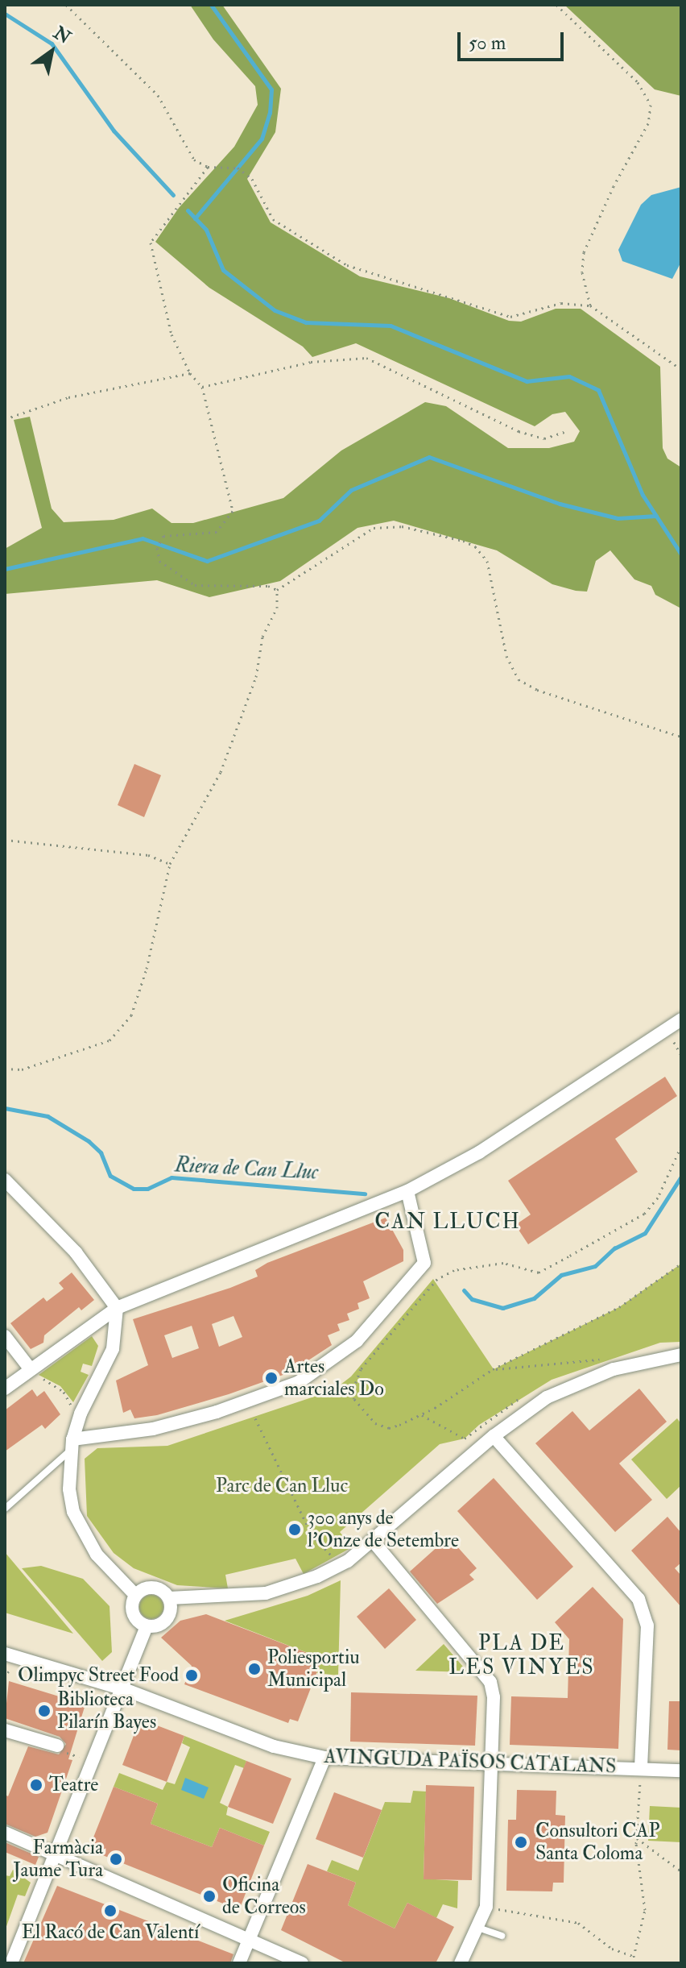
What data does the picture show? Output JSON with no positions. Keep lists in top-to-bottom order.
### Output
{
  "streets": {
    "street": ["AVINGUDA PAÏSOS CATALANS"]
  },
  "districts": ["CAN LLUCH", "PLA DE LES VINYES"],
  "water": ["Riera de Can Lluc"],
  "parks": ["Parc de Can Lluc"],
  "places": [
    "Artes marciales Do",
    "300 anys de l'Onze de Setembre",
    "Poliesportiu Municipal",
    "Olimpyc Street Food",
    "Biblioteca Pilarín Bayes",
    "Teatre",
    "Consultori CAP Santa Coloma",
    "Farmàcia Jaume Tura",
    "Oficina de Correos",
    "El Racó de Can Valentí"
  ],
  "scale_bar": "50 m",
  "north": "top right"
}
